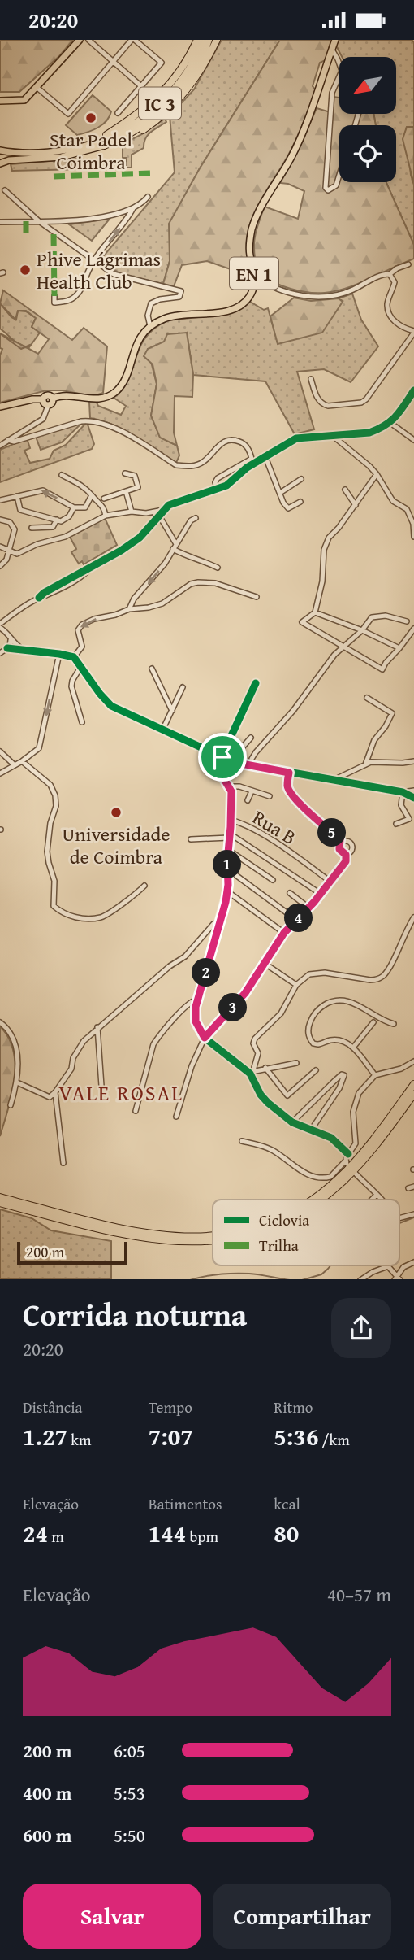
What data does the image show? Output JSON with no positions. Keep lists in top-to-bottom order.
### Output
{
  "streets": {
    "highway": ["IC 3"],
    "main road": ["EN 1"],
    "street": ["Rua B"]
  },
  "districts": ["VALE ROSAL"],
  "places": ["Star Padel Coimbra", "Phive Lágrimas Health Club", "Universidade de Coimbra"],
  "legend": ["Ciclovia", "Trilha"],
  "scale_bar": "200 m",
  "north": "bottom left",
  "page": {
    "status": "20:20",
    "pins": [
      "5",
      "1",
      "4",
      "2",
      "3"
    ],
    "scale": "200 m",
    "heading": ["Corrida noturna", "20:20"],
    "stats": [
      ["Distância", "1.27 km"],
      ["Tempo", "7:07"],
      ["Ritmo", "5:36 /km"],
      ["Elevação", "24 m"],
      ["Batimentos", "144 bpm"],
      ["kcal", "80"]
    ],
    "chart": ["Elevação", "40–57 m"],
    "list": [
      {
        "name": "200 m",
        "note": "6:05"
      },
      {
        "name": "400 m",
        "note": "5:53"
      },
      {
        "name": "600 m",
        "note": "5:50"
      }
    ],
    "buttons": ["Salvar", "Compartilhar"]
  }
}
